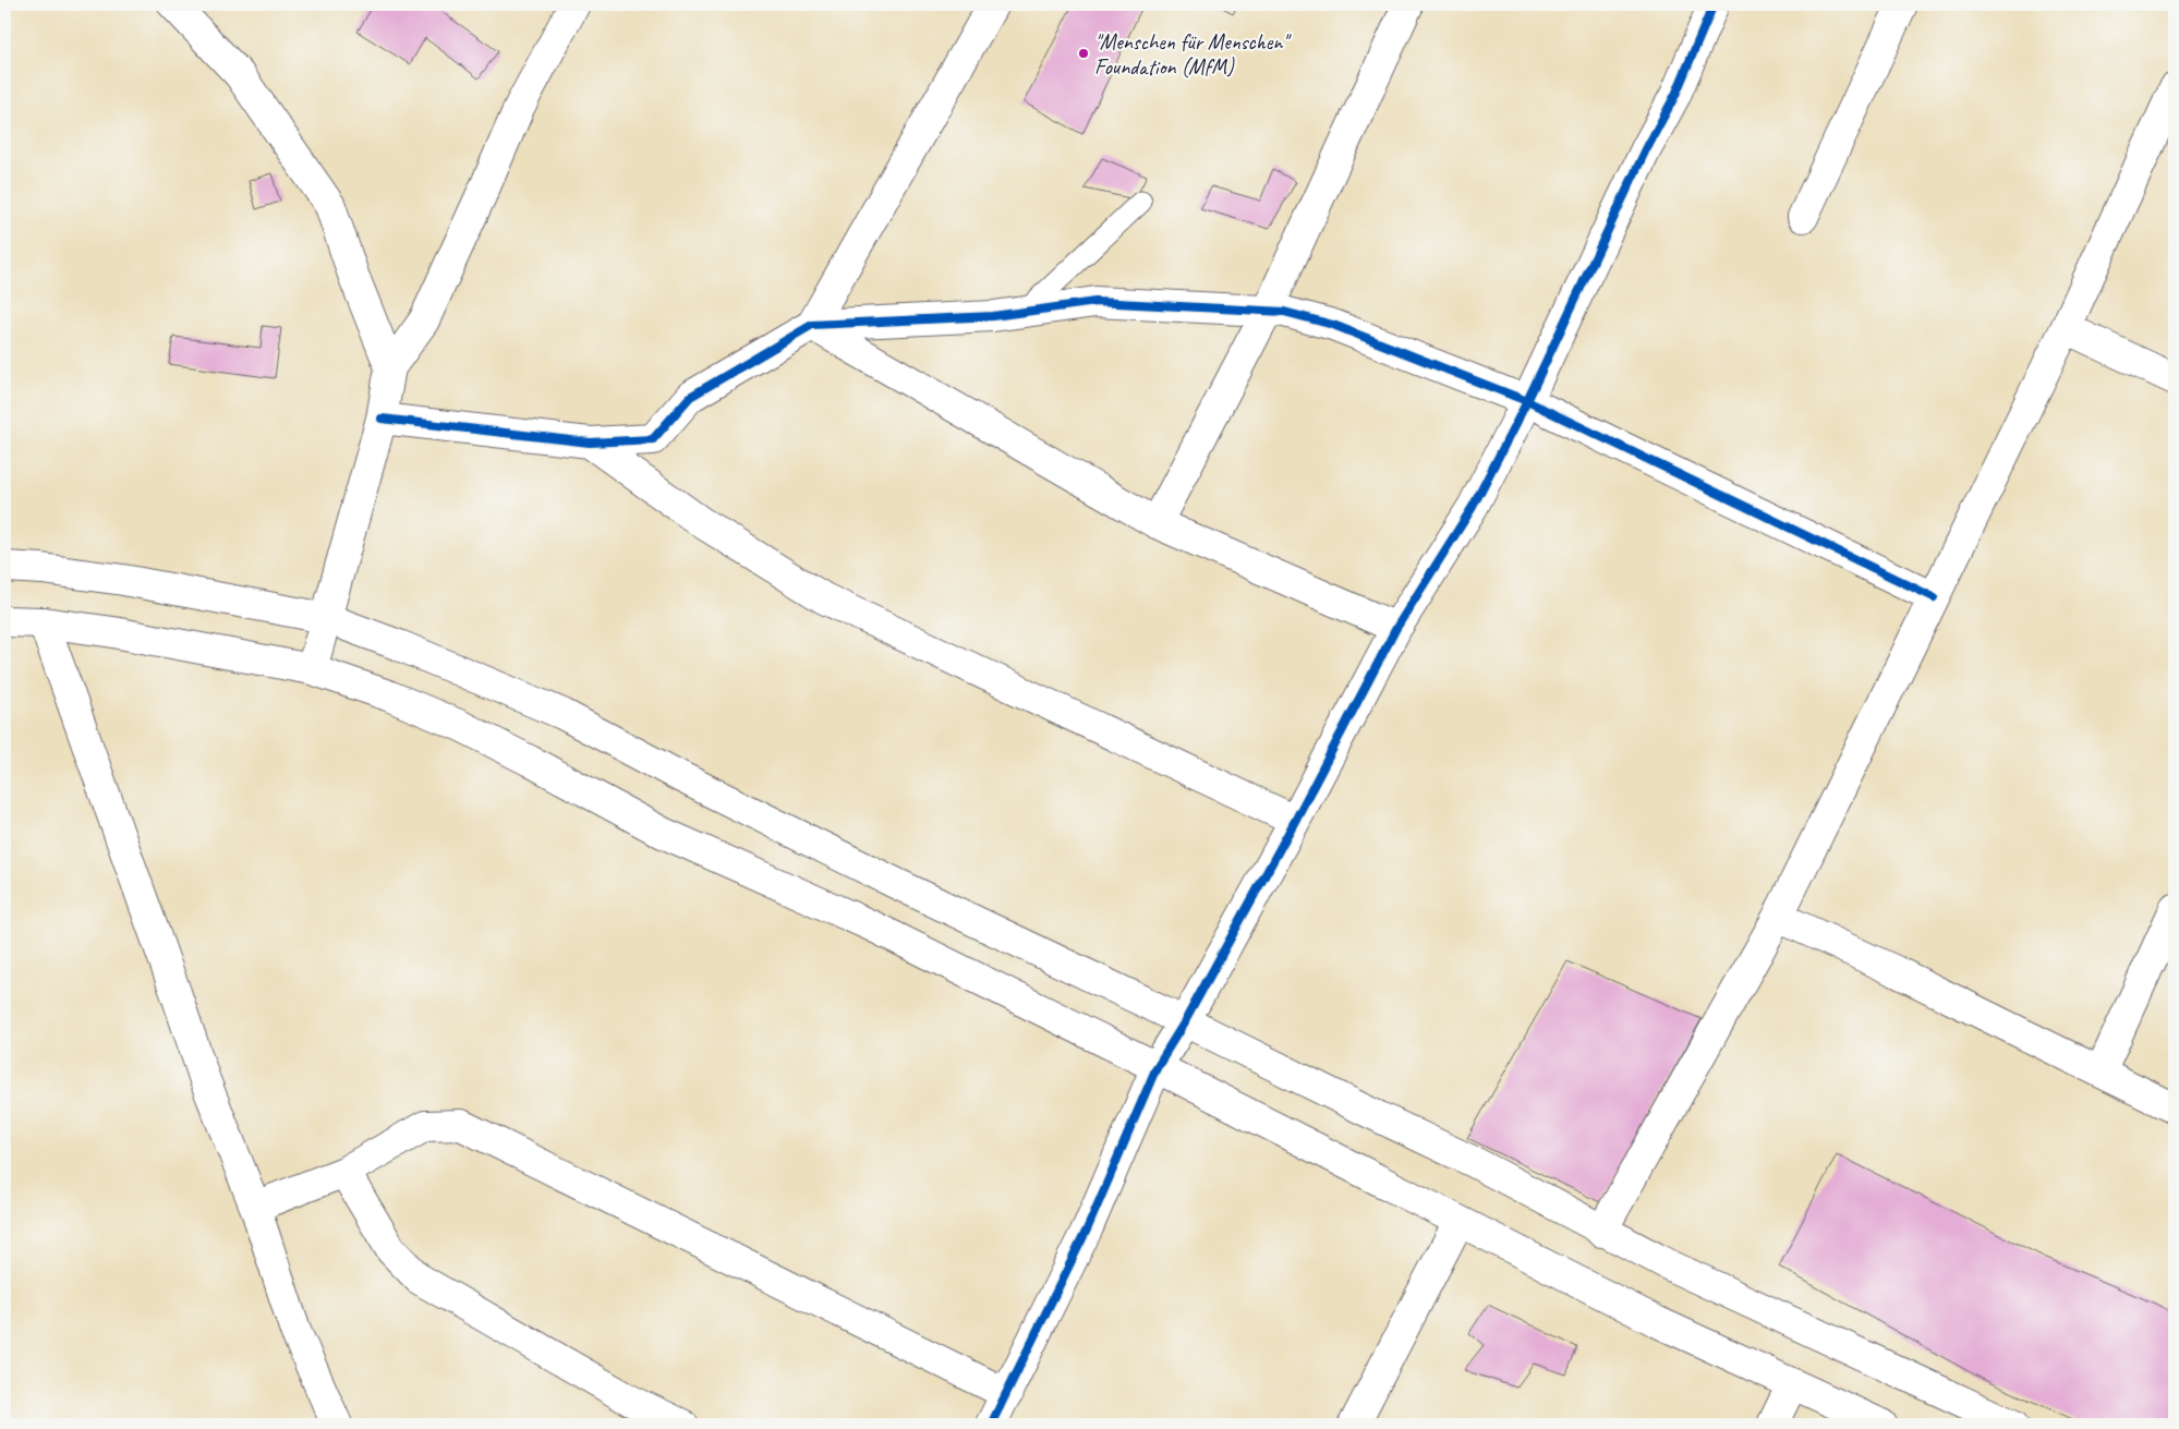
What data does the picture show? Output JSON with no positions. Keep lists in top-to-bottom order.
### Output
{
  "places": ["\"Menschen für Menschen\" Foundation (MfM)"]
}
